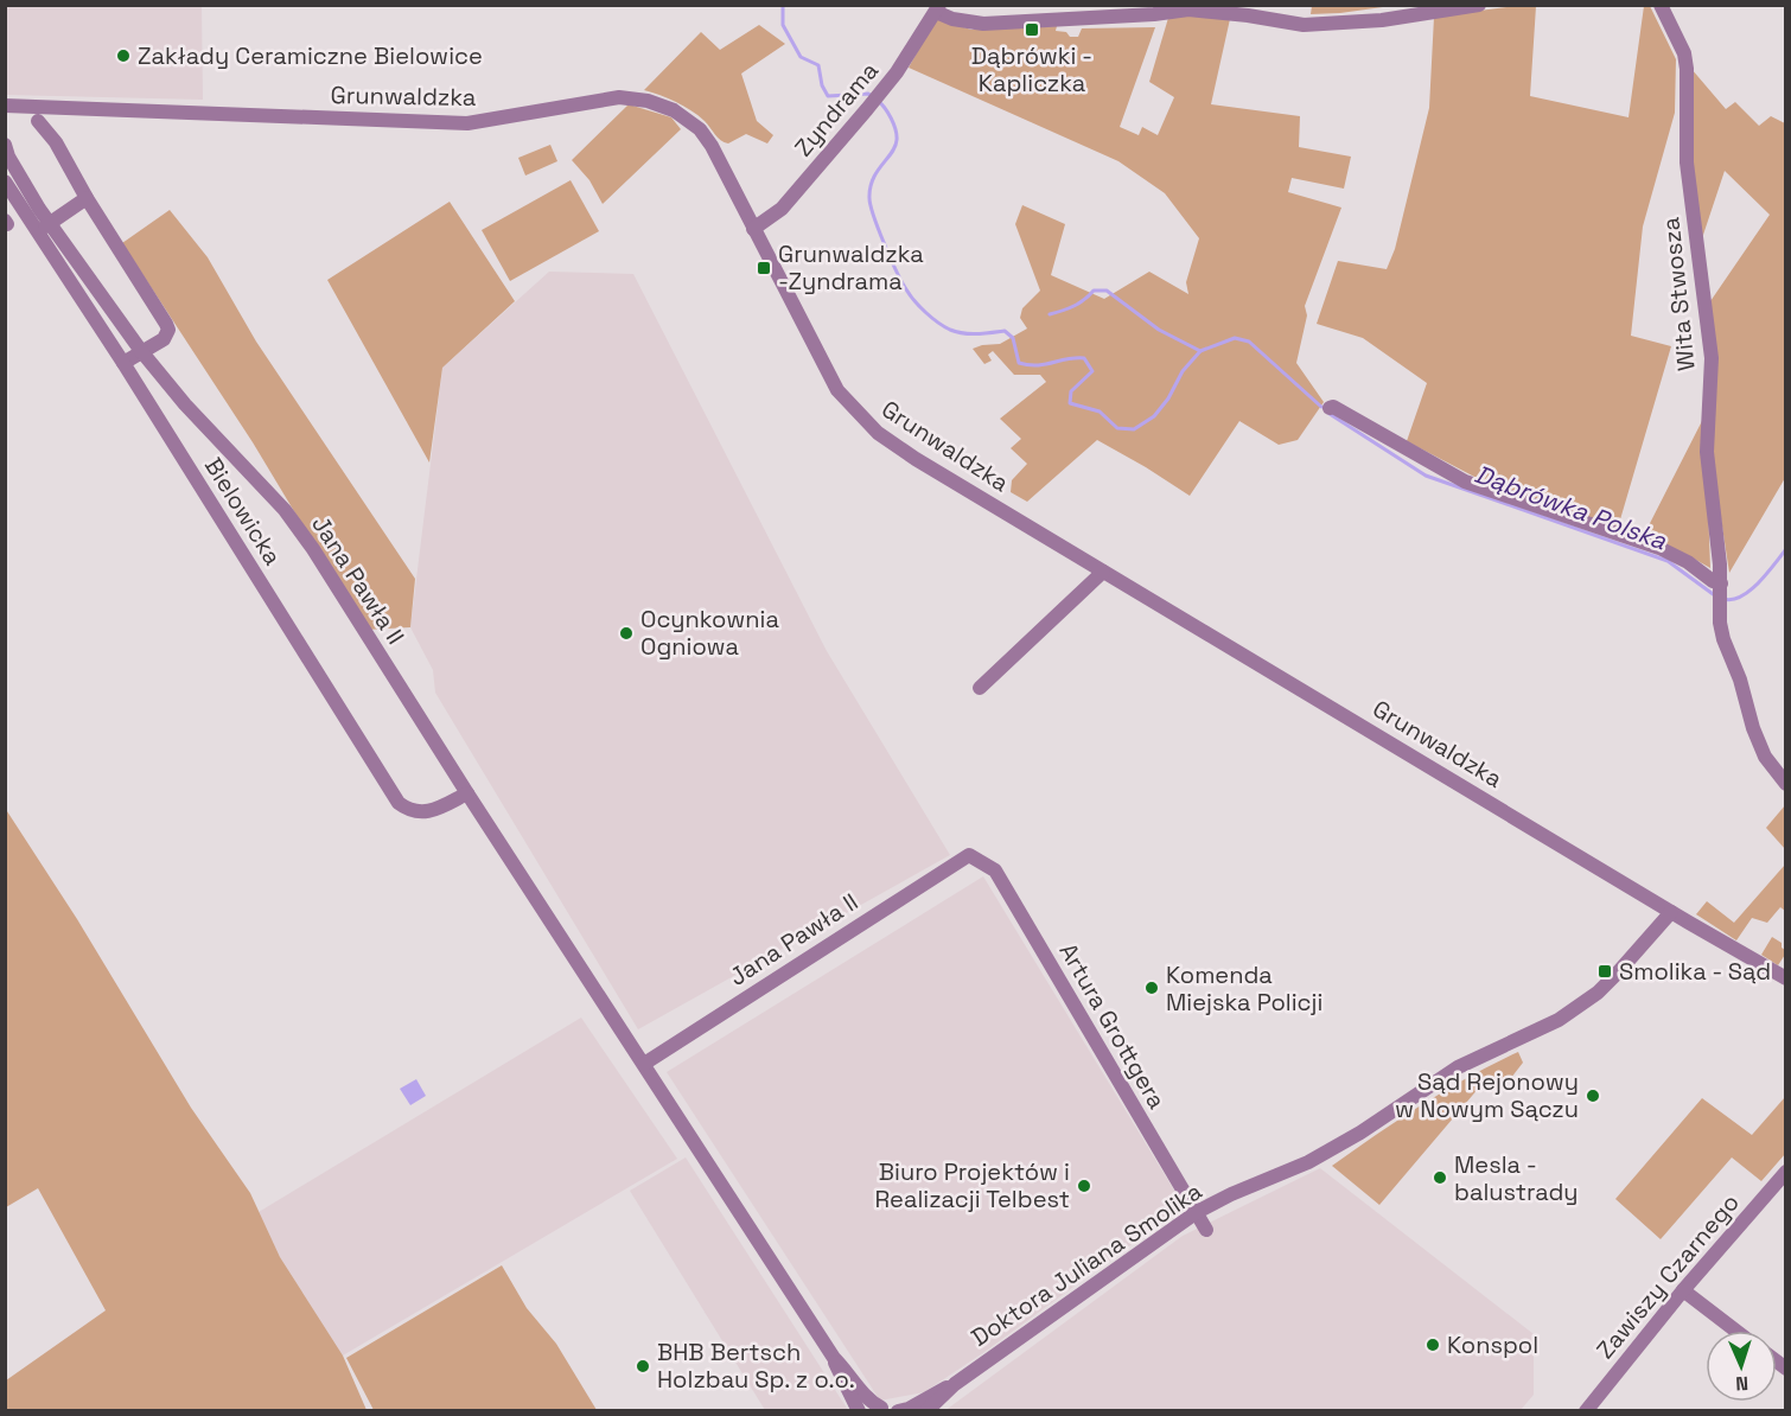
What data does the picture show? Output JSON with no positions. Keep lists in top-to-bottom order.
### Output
{
  "streets": {
    "street": [
      "Grunwaldzka",
      "Zyndrama",
      "Wita Stwosza",
      "Bielowicka",
      "Jana Pawła II",
      "Artura Grottgera",
      "Doktora Juliana Smolika",
      "Zawiszy Czarnego"
    ]
  },
  "crossings": [
    ["Grunwaldzka", "Zyndrama"],
    ["Grunwaldzka", "Doktora Juliana Smolika"],
    ["Bielowicka", "Jana Pawła II"],
    ["Jana Pawła II", "Artura Grottgera"],
    ["Jana Pawła II", "Doktora Juliana Smolika"],
    ["Artura Grottgera", "Doktora Juliana Smolika"]
  ],
  "water": ["Dąbrówka Polska"],
  "places": {
    "transit": ["Dąbrówki - Kapliczka", "Grunwaldzka -Zyndrama", "Smolika - Sąd"],
    "other": [
      "Zakłady Ceramiczne Bielowice",
      "Ocynkownia Ogniowa",
      "Komenda Miejska Policji",
      "Sąd Rejonowy w Nowym Sączu",
      "Mesla - balustrady",
      "Biuro Projektów i Realizacji Telbest",
      "Konspol",
      "BHB Bertsch Holzbau Sp. z o.o."
    ]
  },
  "north": "bottom"
}
